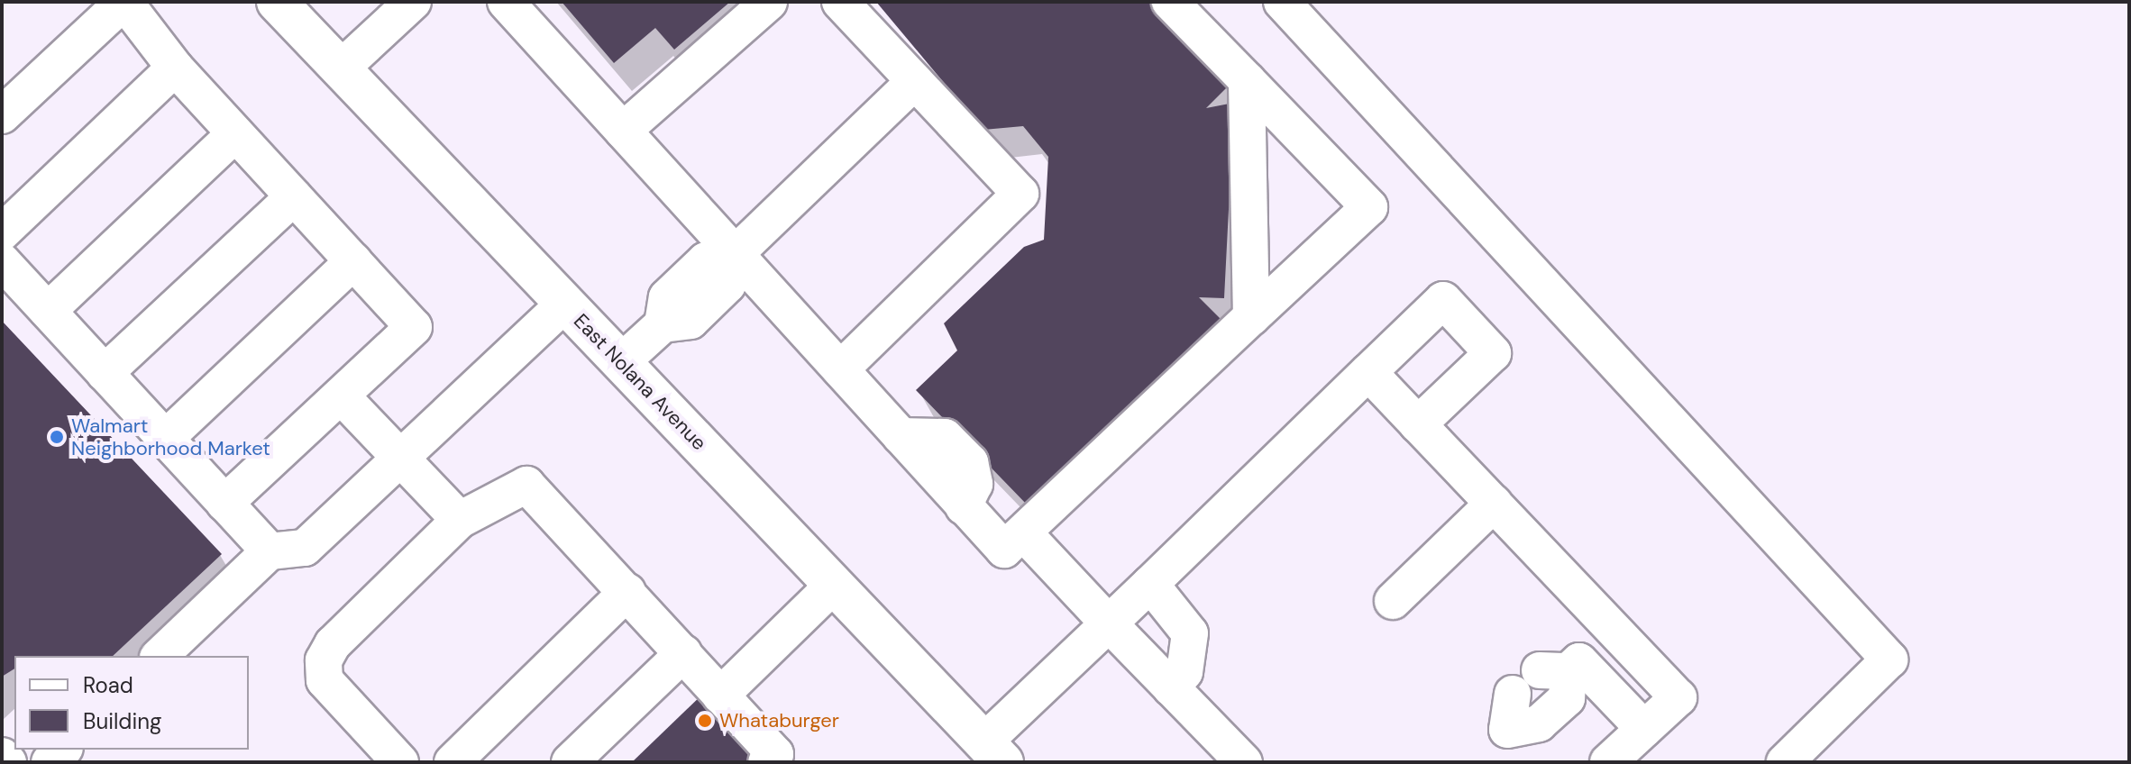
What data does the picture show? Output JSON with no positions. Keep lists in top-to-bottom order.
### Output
{
  "streets": {
    "main road": ["East Nolana Avenue"]
  },
  "places": ["Walmart Neighborhood Market", "Whataburger"],
  "legend": ["Road", "Building"]
}
